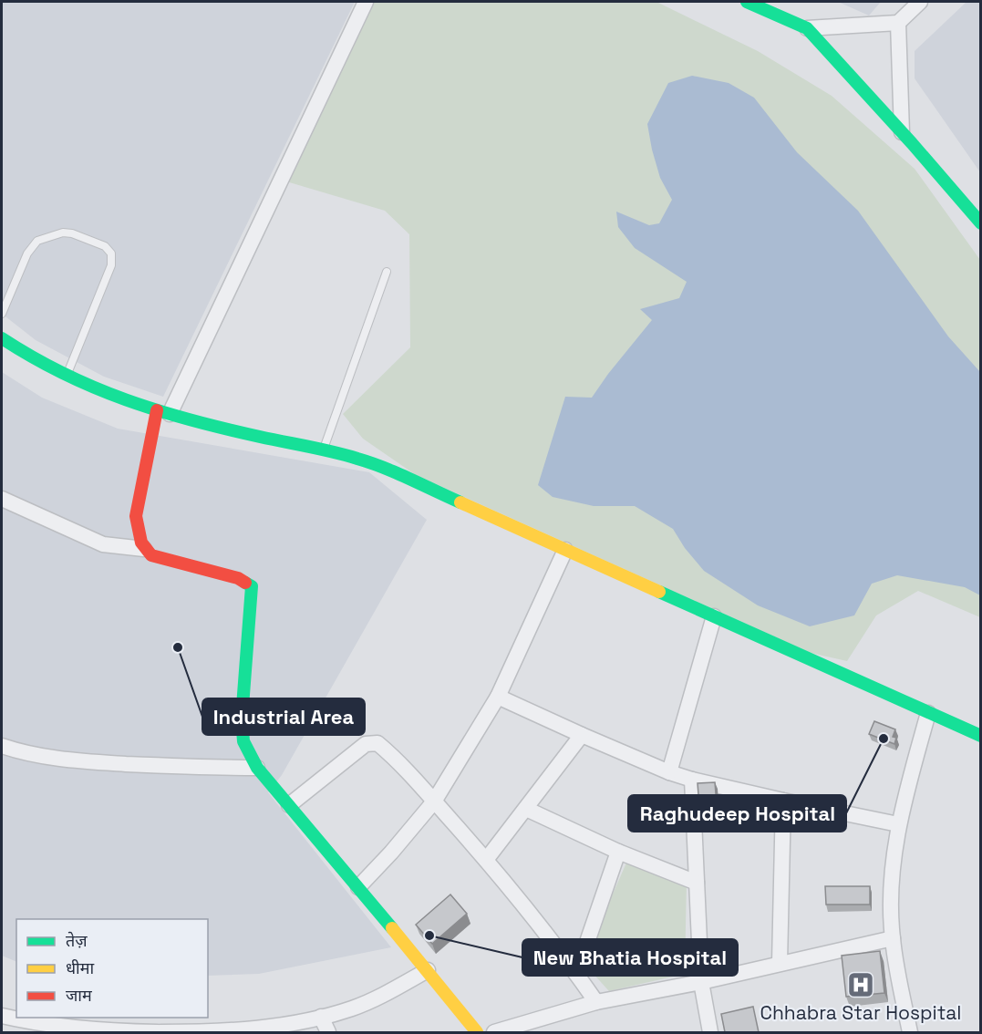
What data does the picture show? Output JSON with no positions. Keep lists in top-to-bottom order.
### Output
{
  "places": {
    "other": ["Industrial Area", "Raghudeep Hospital", "New Bhatia Hospital"],
    "hospital": ["Chhabra Star Hospital"]
  },
  "legend": ["तेज़", "धीमा", "जाम"]
}
